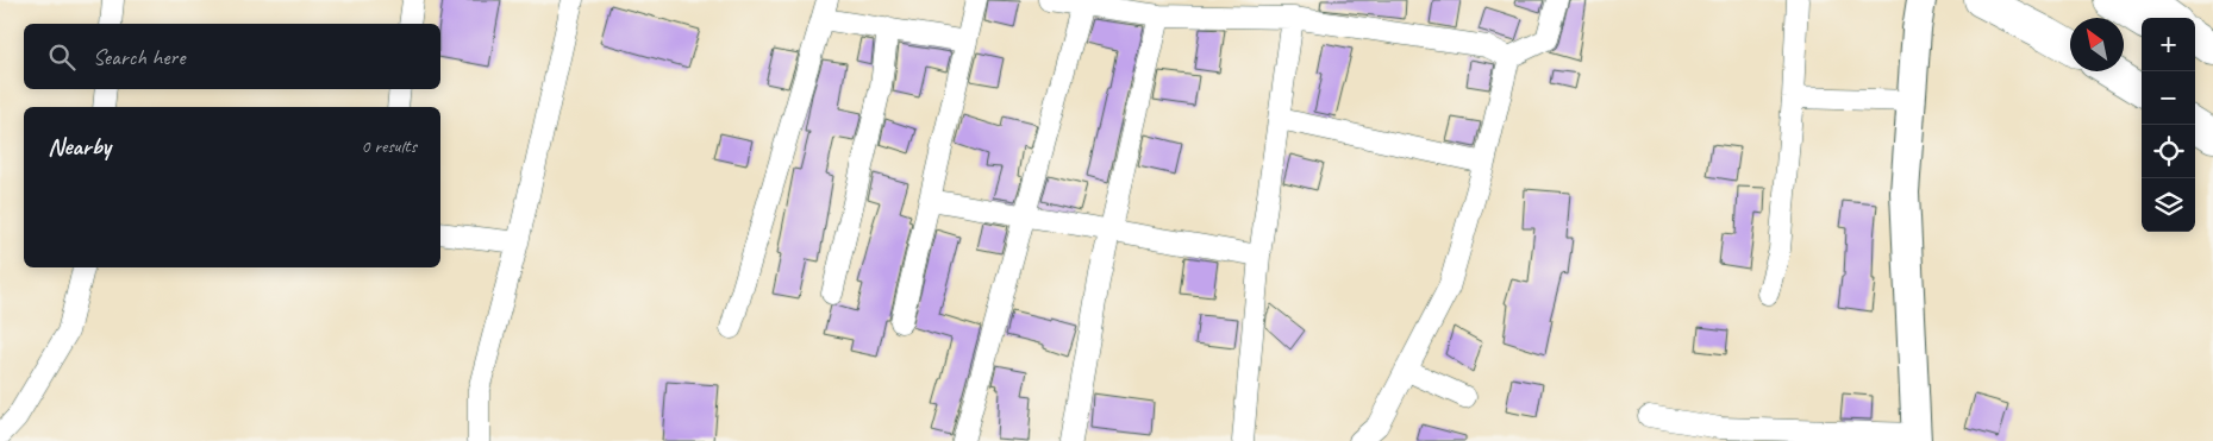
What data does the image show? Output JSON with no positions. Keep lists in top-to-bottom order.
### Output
{
  "north": "top left",
  "page": {
    "map_buttons": ["+", "−"],
    "search": "Search here",
    "heading": ["Nearby", "0 results"]
  }
}
